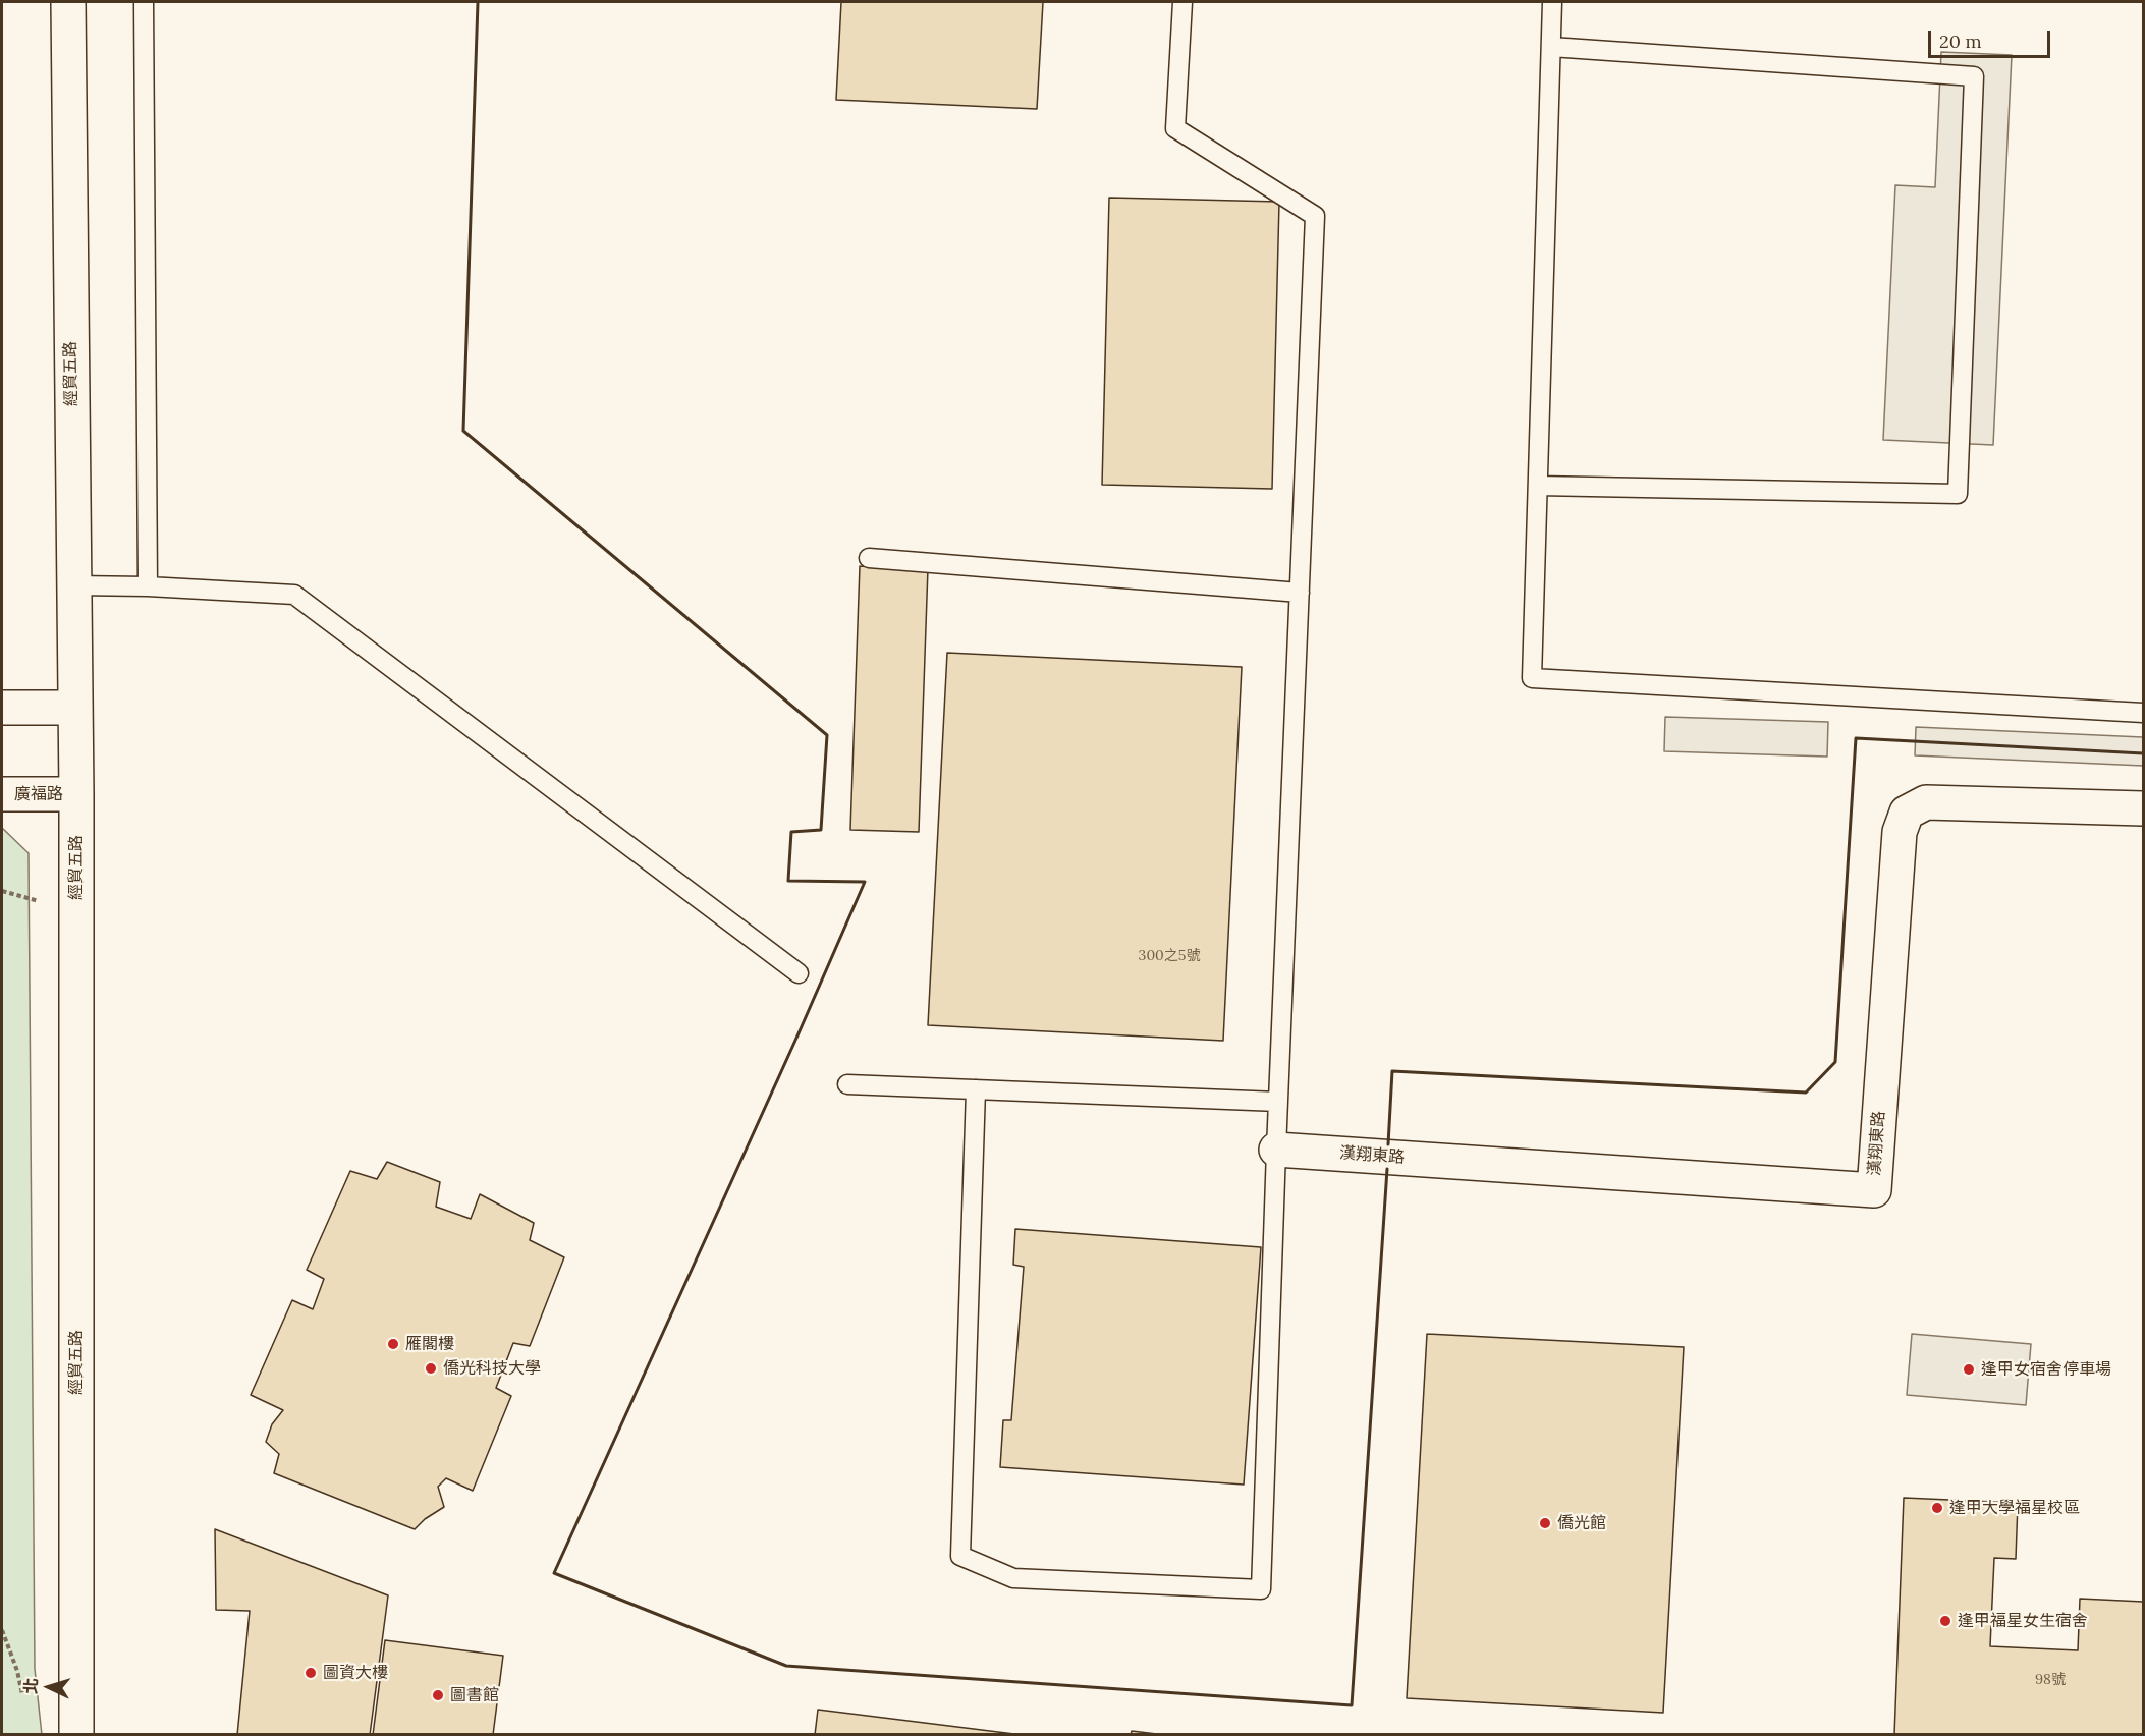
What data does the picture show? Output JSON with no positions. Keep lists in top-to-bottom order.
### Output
{
  "streets": {
    "street": ["經貿五路", "廣福路", "漢翔東路"]
  },
  "crossings": [
    ["經貿五路", "廣福路"]
  ],
  "places": [
    "雁閣樓",
    "僑光科技大學",
    "逢甲女宿舍停車場",
    "逢甲大學福星校區",
    "僑光館",
    "逢甲福星女生宿舍",
    "圖資大樓",
    "圖書館"
  ],
  "house_numbers": ["300之5號", "98號"],
  "scale_bar": "20 m",
  "north": "left"
}
